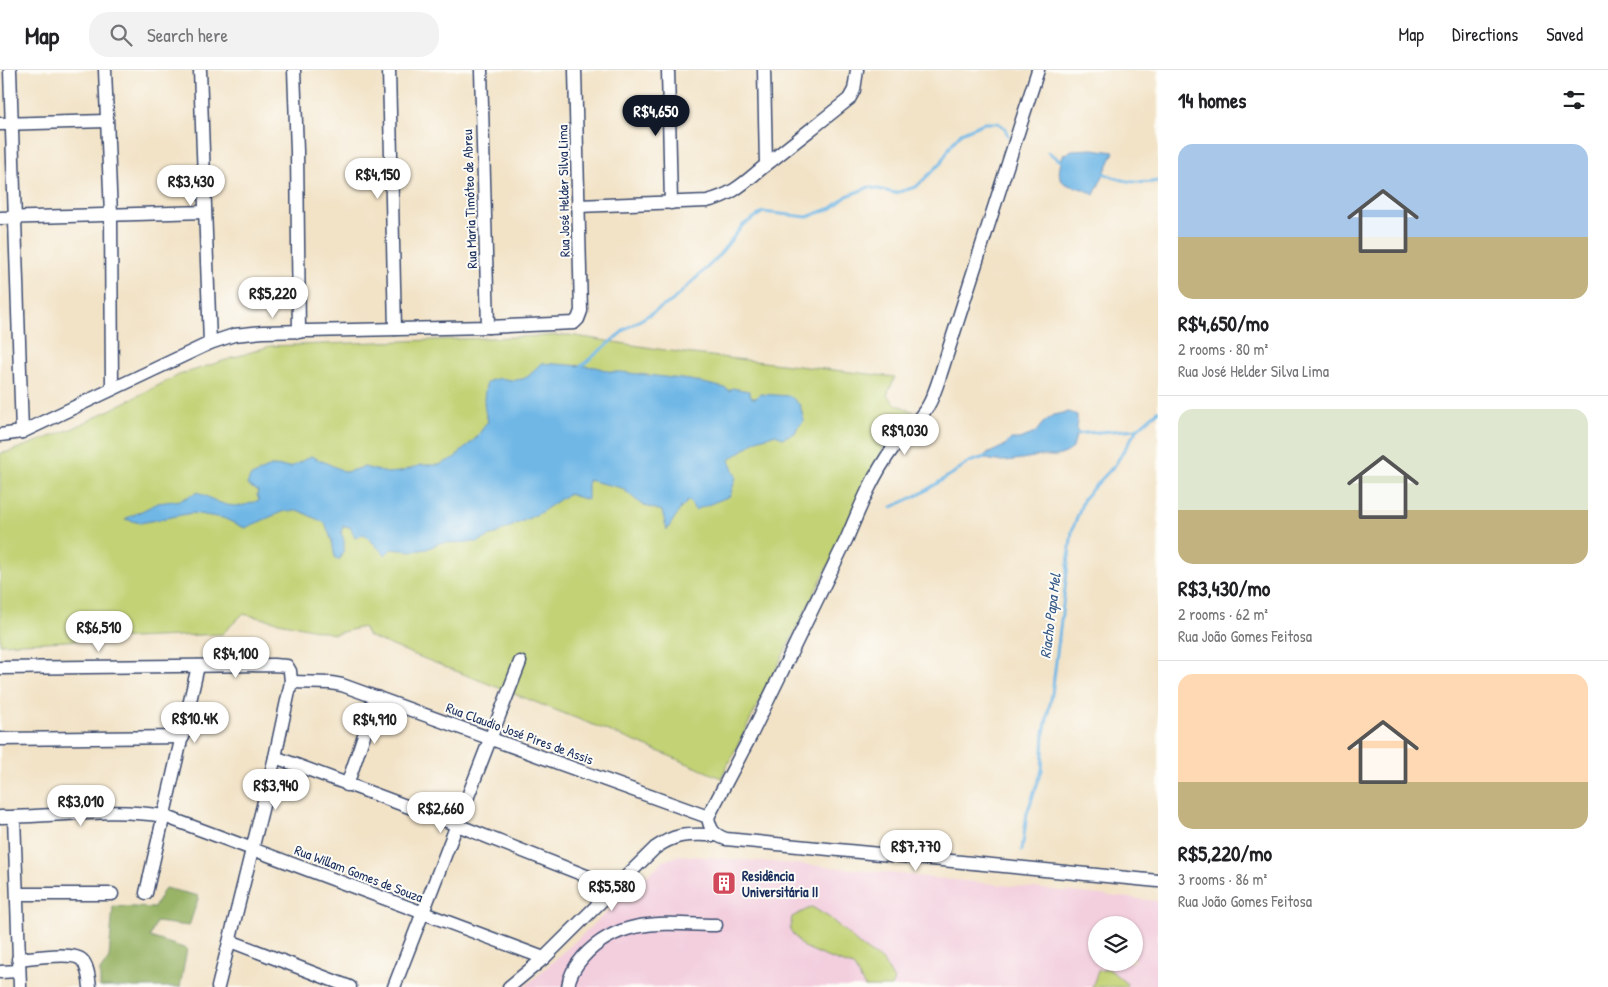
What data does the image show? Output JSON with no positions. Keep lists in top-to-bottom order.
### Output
{
  "streets": {
    "street": [
      "Rua José Helder Silva Lima",
      "Rua Maria Timóteo de Abreu",
      "Rua Claudio José Pires de Assis",
      "Rua Willam Gomes de Souza"
    ]
  },
  "crossings": [
    ["Rua José Helder Silva Lima", "Rua Maria Timóteo de Abreu"]
  ],
  "water": ["Riacho Papa Mel"],
  "places": {
    "building": ["Residência Universitária II"]
  },
  "page": {
    "header": "Map",
    "search": "Search here",
    "nav": ["Map", "Directions", "Saved"],
    "heading": "14 homes",
    "price": [
      "R$4,650",
      "R$4,150",
      "R$3,430",
      "R$5,220",
      "R$9,030",
      "R$6,510",
      "R$4,100",
      "R$10.4K",
      "R$4,910",
      "R$3,940",
      "R$3,010",
      "R$2,660",
      "R$7,770",
      "R$5,580"
    ],
    "list": [
      {
        "name": "R$4,650/mo",
        "note": "2 rooms · 80 m² · Rua José Helder Silva Lima"
      },
      {
        "name": "R$3,430/mo",
        "note": "2 rooms · 62 m² · Rua João Gomes Feitosa"
      },
      {
        "name": "R$5,220/mo",
        "note": "3 rooms · 86 m² · Rua João Gomes Feitosa"
      }
    ]
  }
}
